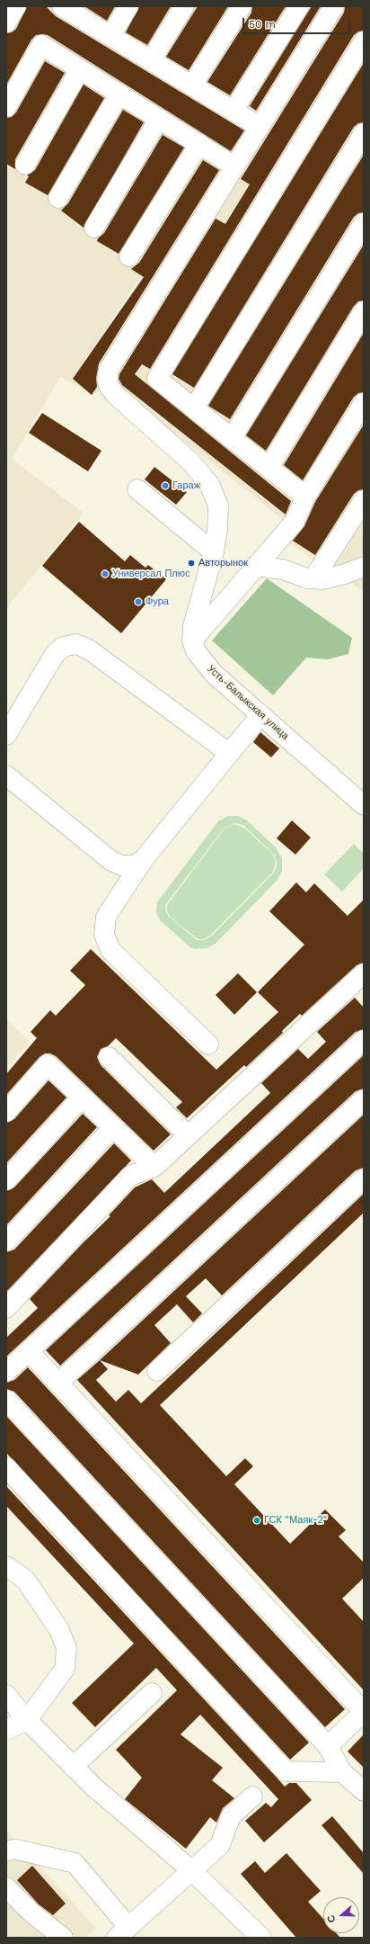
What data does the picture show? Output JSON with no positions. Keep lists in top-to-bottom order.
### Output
{
  "streets": {
    "street": ["Усть-Балыкская улица"]
  },
  "places": [
    "Гараж",
    "Авторынок",
    "Универсал Плюс",
    "Фура",
    "ГСК \"Маяк-2\""
  ],
  "scale_bar": "50 m",
  "north": "left"
}
